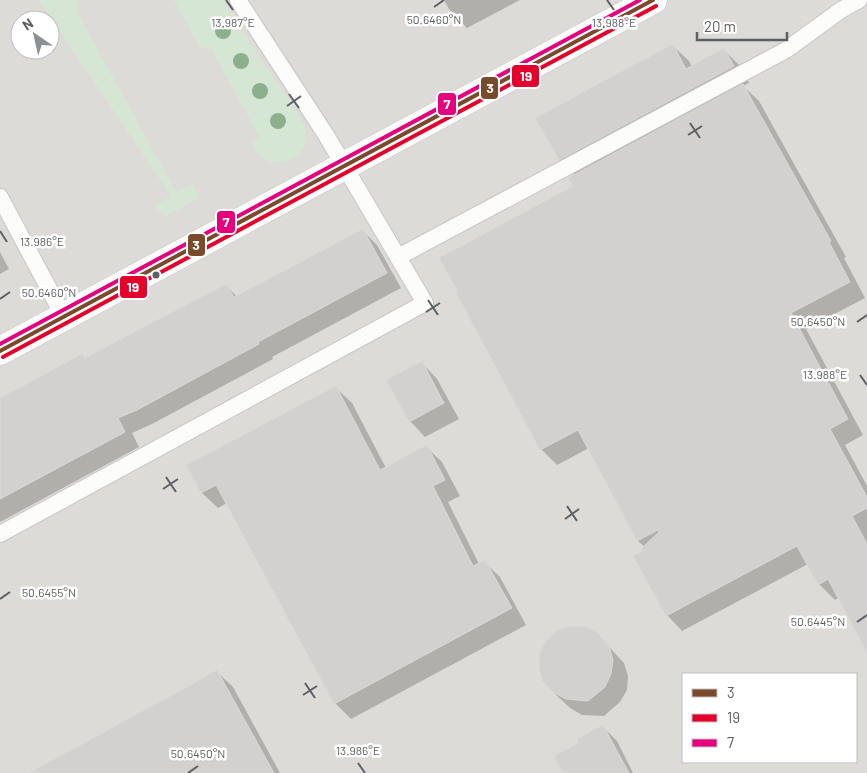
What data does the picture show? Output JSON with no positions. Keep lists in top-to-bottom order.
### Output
{
  "lines": ["transit line 3", "transit line 7", "transit line 19"],
  "legend": ["3", "19", "7"],
  "scale_bar": "20 m",
  "north": "top left",
  "coordinates": [
    "50.6460°N",
    "13.987°E",
    "13.988°E",
    "13.986°E",
    "50.6450°N",
    "50.6455°N",
    "50.6445°N"
  ]
}
